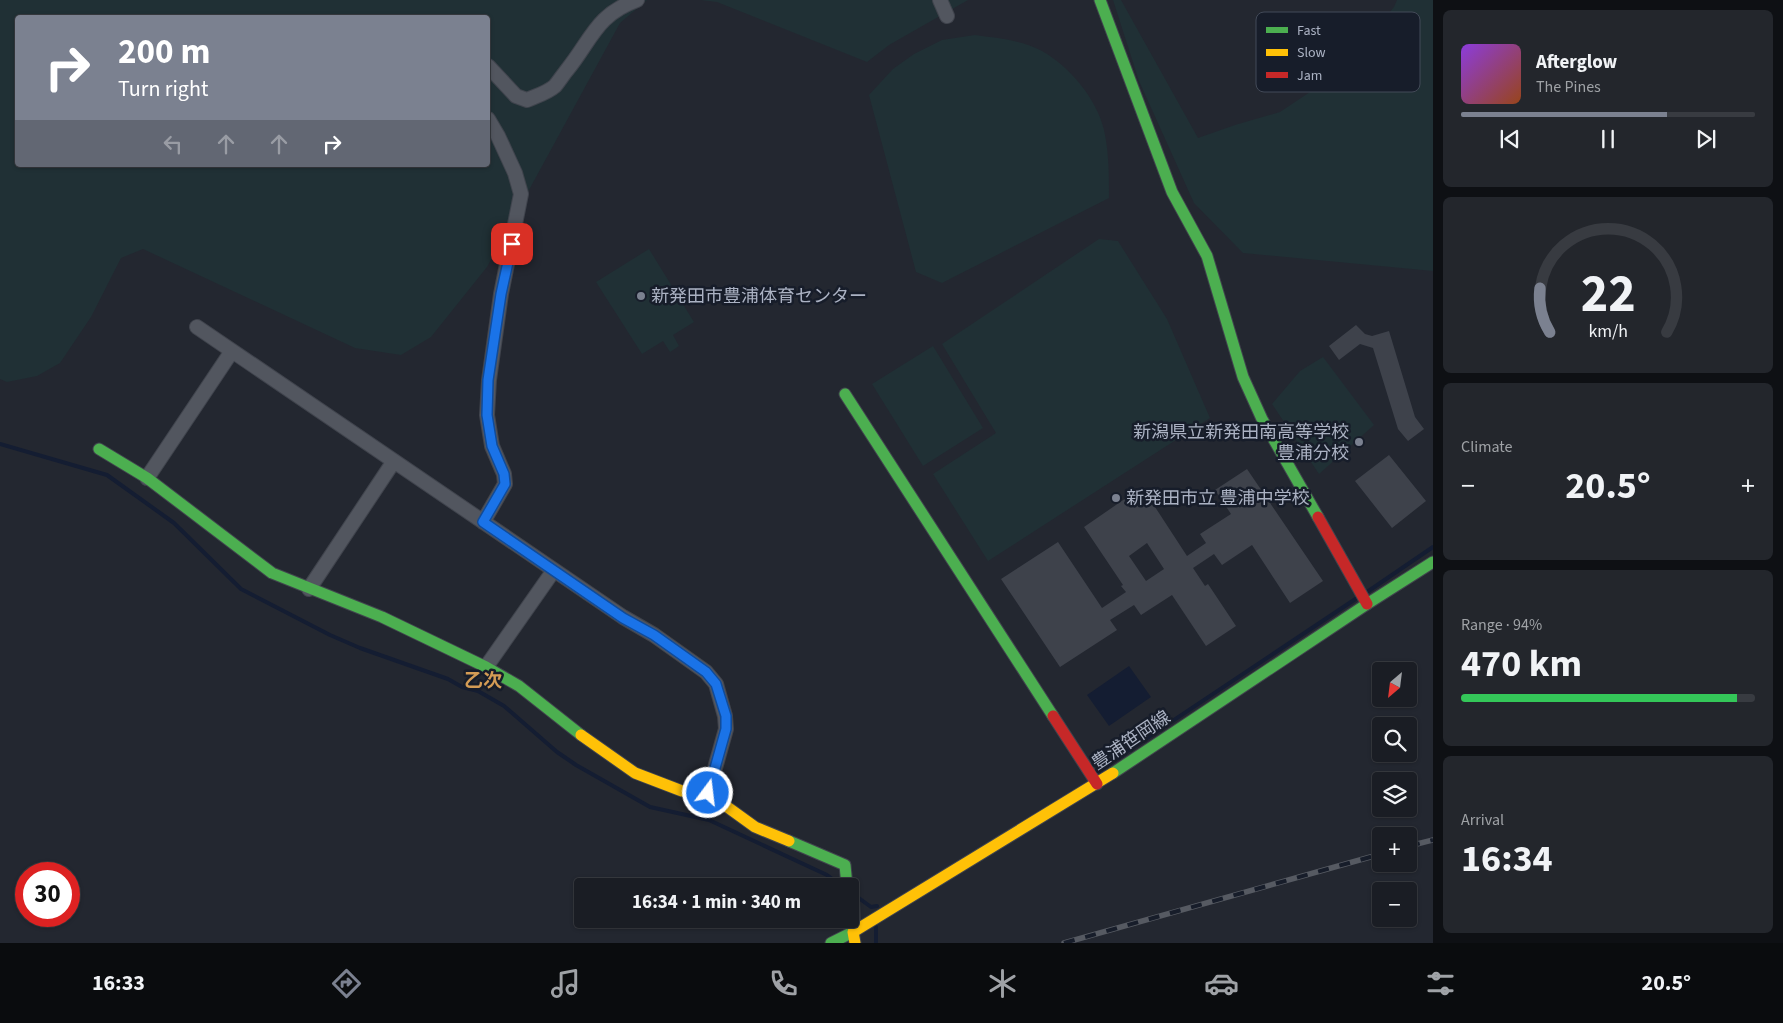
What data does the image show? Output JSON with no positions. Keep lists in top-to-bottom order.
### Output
{
  "streets": {
    "street": ["豊浦笹岡線"]
  },
  "districts": ["乙次"],
  "places": ["新発田市豊浦体育センター", "新潟県立新発田南高等学校 豊浦分校", "新発田市立 豊浦中学校"],
  "legend": ["Fast", "Slow", "Jam"],
  "north": "bottom left",
  "page": {
    "turn": ["200 m", "Turn right"],
    "song": ["Afterglow", "The Pines"],
    "tile": [
      "Climate",
      ["Range · 94%", "470 km"],
      ["Arrival", "16:34"]
    ],
    "heat": ["−", "20.5°", "+"],
    "map_buttons": ["+", "−"],
    "limit": "30",
    "trip": "16:34 · 1 min · 340 m",
    "tabs": ["16:33", "20.5°"],
    "gauge": ["22", "km/h"]
  }
}
